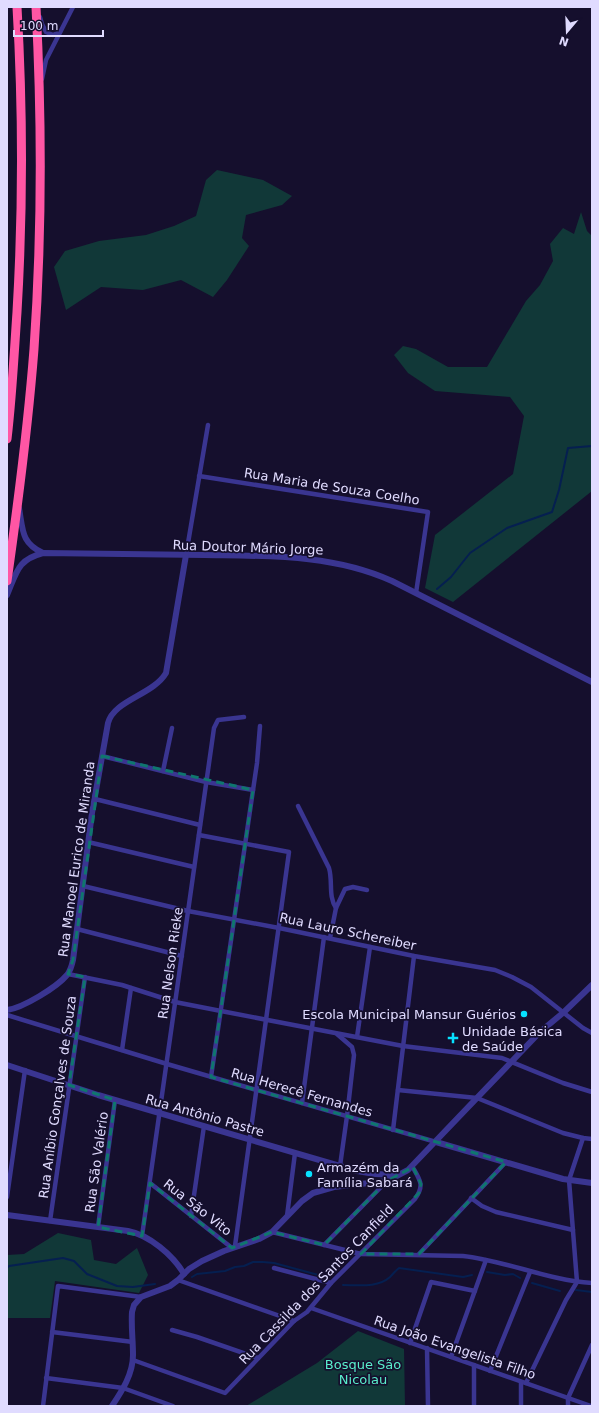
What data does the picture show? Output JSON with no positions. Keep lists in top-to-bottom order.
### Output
{
  "streets": {
    "street": [
      "Rua Maria de Souza Coelho",
      "Rua Doutor Mário Jorge",
      "Rua Manoel Eurico de Miranda",
      "Rua Lauro Schereiber",
      "Rua Nelson Rieke",
      "Rua Herecê Fernandes",
      "Rua Aníbio Gonçalves de Souza",
      "Rua Antônio Pastre",
      "Rua São Valério",
      "Rua São Vito",
      "Rua Cassilda dos Santos Canfield",
      "Rua João Evangelista Filho"
    ]
  },
  "crossings": [
    ["Rua Maria de Souza Coelho", "Rua Doutor Mário Jorge"],
    ["Rua Doutor Mário Jorge", "Rua Manoel Eurico de Miranda"],
    ["Rua Manoel Eurico de Miranda", "Rua Lauro Schereiber"],
    ["Rua Lauro Schereiber", "Rua Nelson Rieke"],
    ["Rua Nelson Rieke", "Rua Herecê Fernandes"],
    ["Rua Nelson Rieke", "Rua Antônio Pastre"],
    ["Rua Nelson Rieke", "Rua São Vito"],
    ["Rua Herecê Fernandes", "Rua Aníbio Gonçalves de Souza"],
    ["Rua Aníbio Gonçalves de Souza", "Rua Antônio Pastre"],
    ["Rua Antônio Pastre", "Rua São Valério"],
    ["Rua Cassilda dos Santos Canfield", "Rua João Evangelista Filho"]
  ],
  "parks": ["Bosque São Nicolau"],
  "places": {
    "other": ["Escola Municipal Mansur Guérios", "Armazém da Família Sabará"],
    "health": ["Unidade Básica de Saúde"]
  },
  "scale_bar": "100 m",
  "north": "bottom"
}
